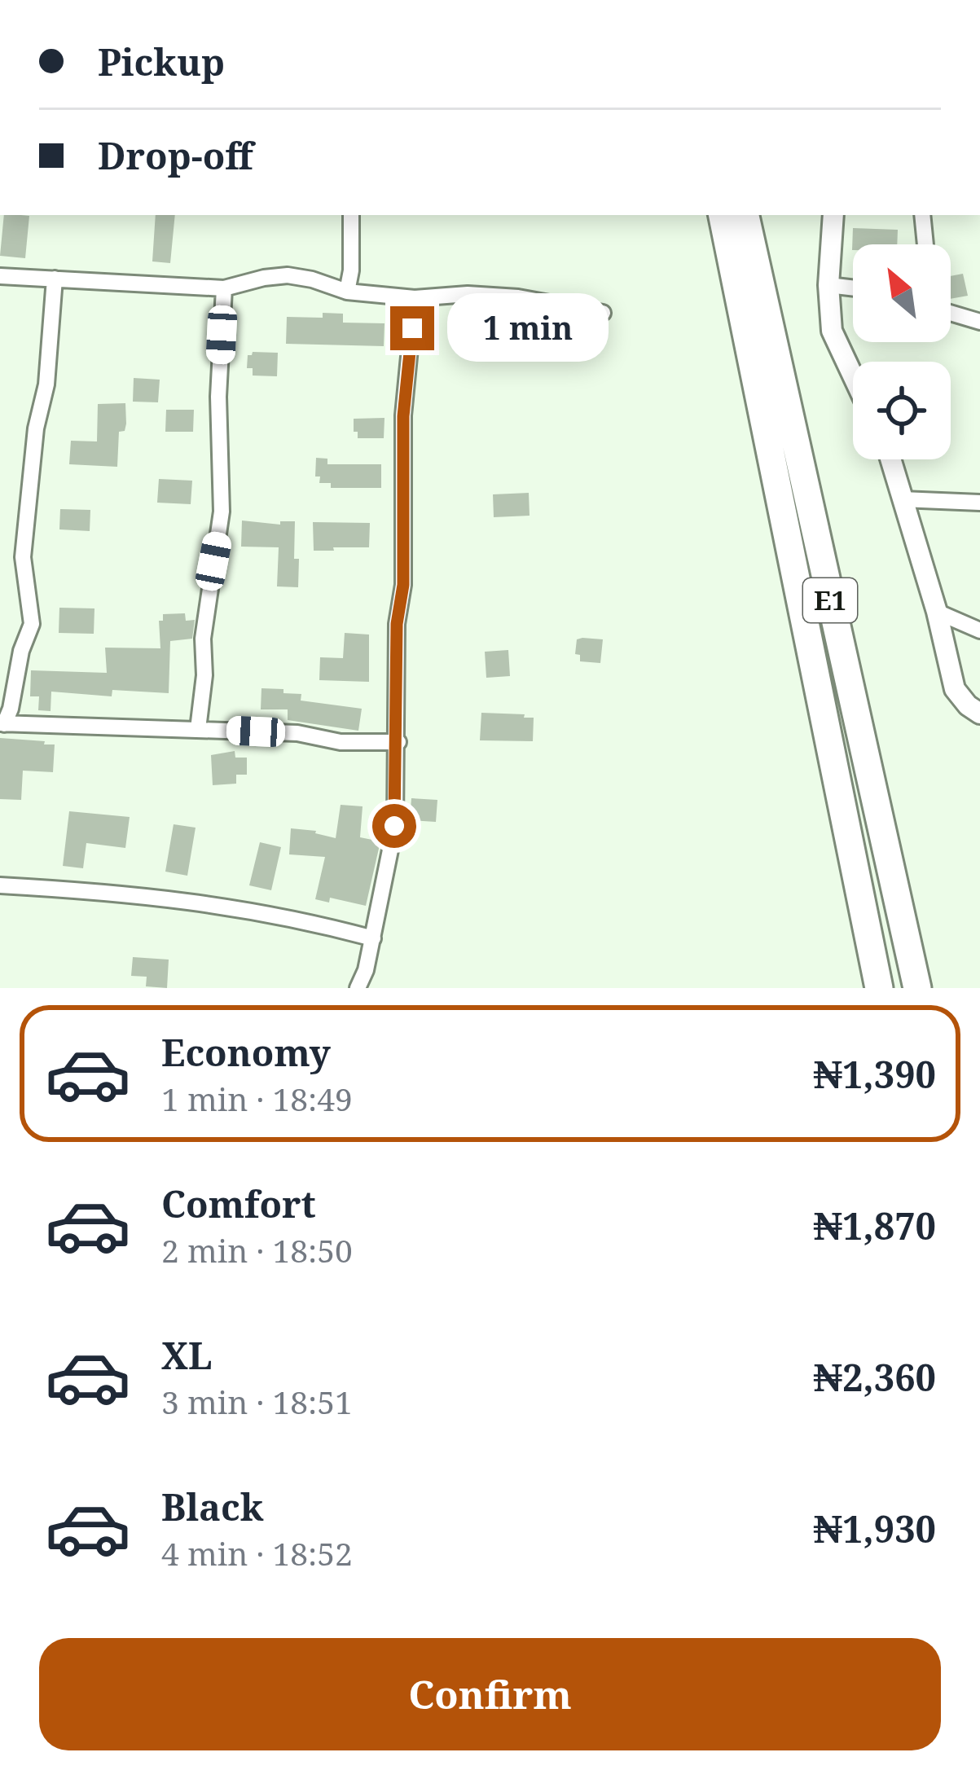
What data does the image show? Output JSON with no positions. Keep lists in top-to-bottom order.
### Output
{
  "streets": {
    "highway": ["E1"]
  },
  "north": "top left",
  "page": {
    "banner": ["Pickup", "Drop-off"],
    "bubble": "1 min",
    "list": [
      {
        "name": "Economy",
        "note": "1 min · 18:49",
        "value": "₦1,390"
      },
      {
        "name": "Comfort",
        "note": "2 min · 18:50",
        "value": "₦1,870"
      },
      {
        "name": "XL",
        "note": "3 min · 18:51",
        "value": "₦2,360"
      },
      {
        "name": "Black",
        "note": "4 min · 18:52",
        "value": "₦1,930"
      }
    ],
    "buttons": "Confirm"
  }
}
